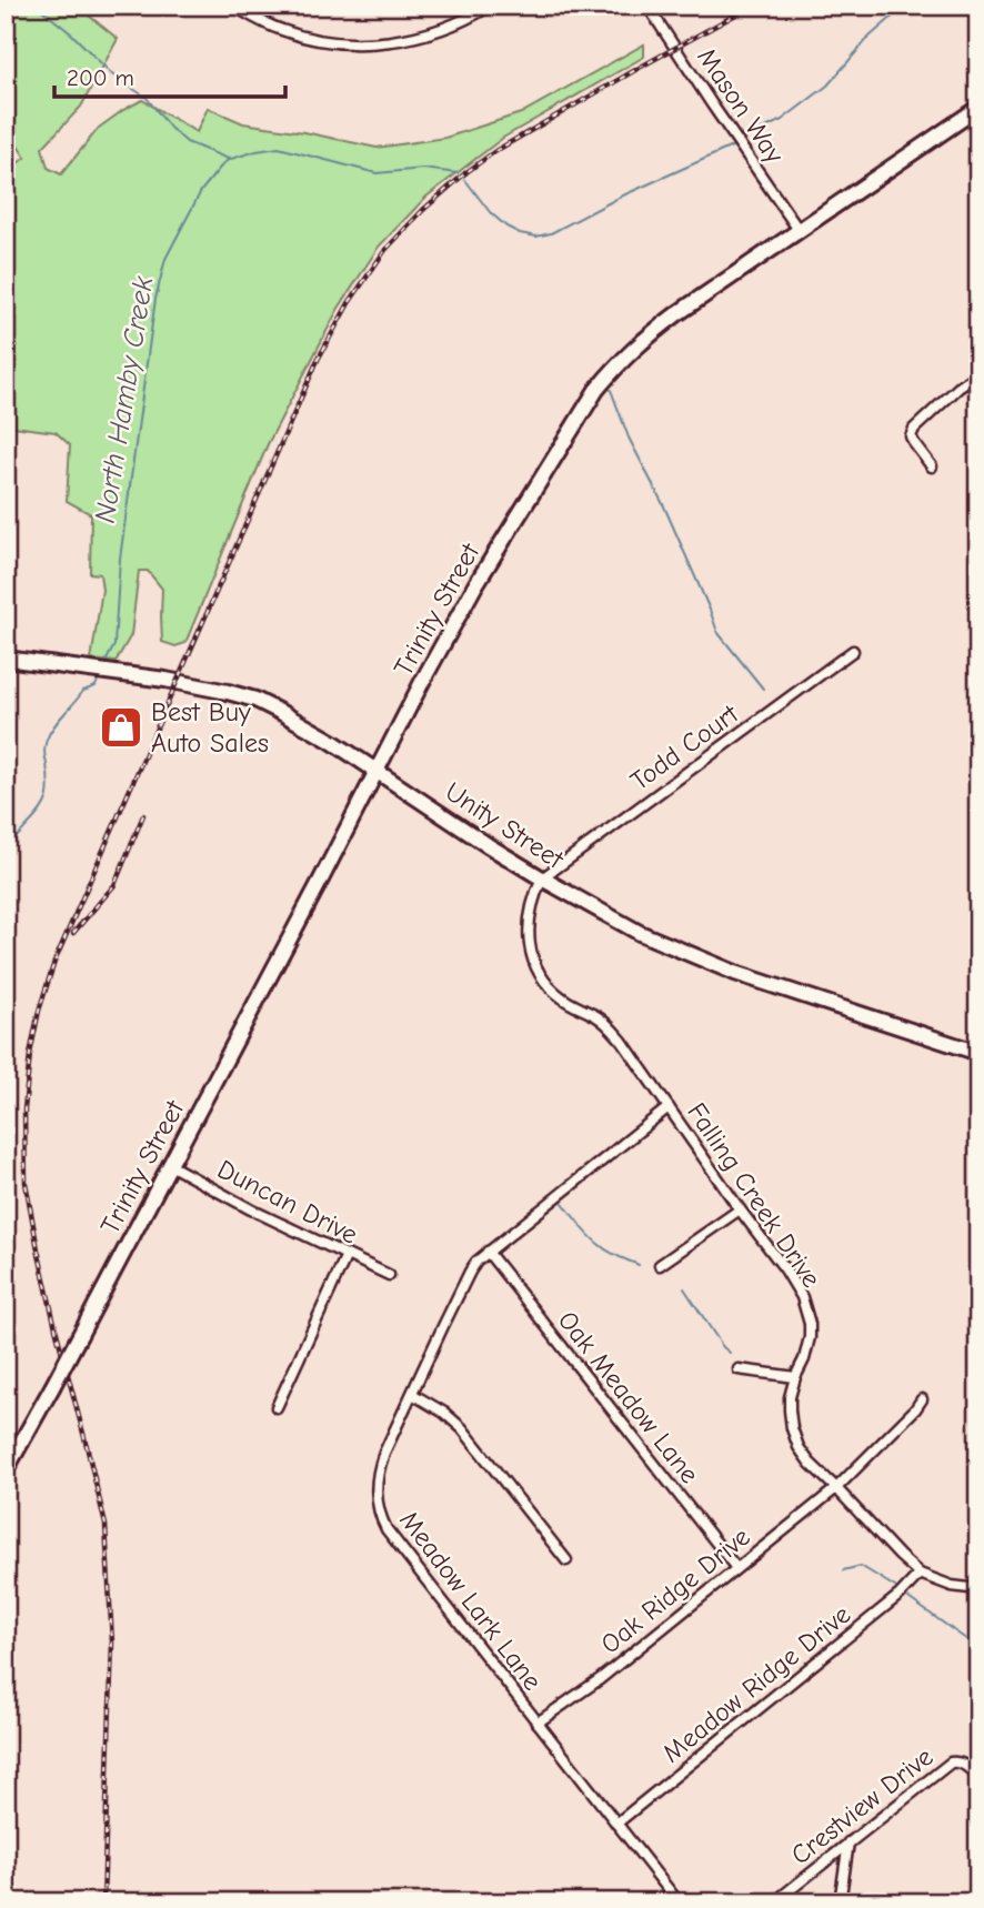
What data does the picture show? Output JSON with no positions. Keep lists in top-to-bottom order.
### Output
{
  "streets": {
    "street": [
      "Mason Way",
      "Trinity Street",
      "Todd Court",
      "Unity Street",
      "Falling Creek Drive",
      "Duncan Drive",
      "Oak Meadow Lane",
      "Oak Ridge Drive",
      "Meadow Lark Lane",
      "Meadow Ridge Drive",
      "Crestview Drive"
    ]
  },
  "crossings": [
    ["Mason Way", "Trinity Street"],
    ["Trinity Street", "Unity Street"],
    ["Trinity Street", "Duncan Drive"],
    ["Todd Court", "Unity Street"],
    ["Todd Court", "Falling Creek Drive"],
    ["Unity Street", "Falling Creek Drive"],
    ["Falling Creek Drive", "Oak Ridge Drive"],
    ["Falling Creek Drive", "Meadow Lark Lane"],
    ["Falling Creek Drive", "Meadow Ridge Drive"],
    ["Oak Meadow Lane", "Oak Ridge Drive"],
    ["Oak Meadow Lane", "Meadow Lark Lane"],
    ["Oak Ridge Drive", "Meadow Lark Lane"],
    ["Meadow Lark Lane", "Meadow Ridge Drive"]
  ],
  "water": ["North Hamby Creek"],
  "places": {
    "shop": ["Best Buy Auto Sales"]
  },
  "scale_bar": "200 m"
}
